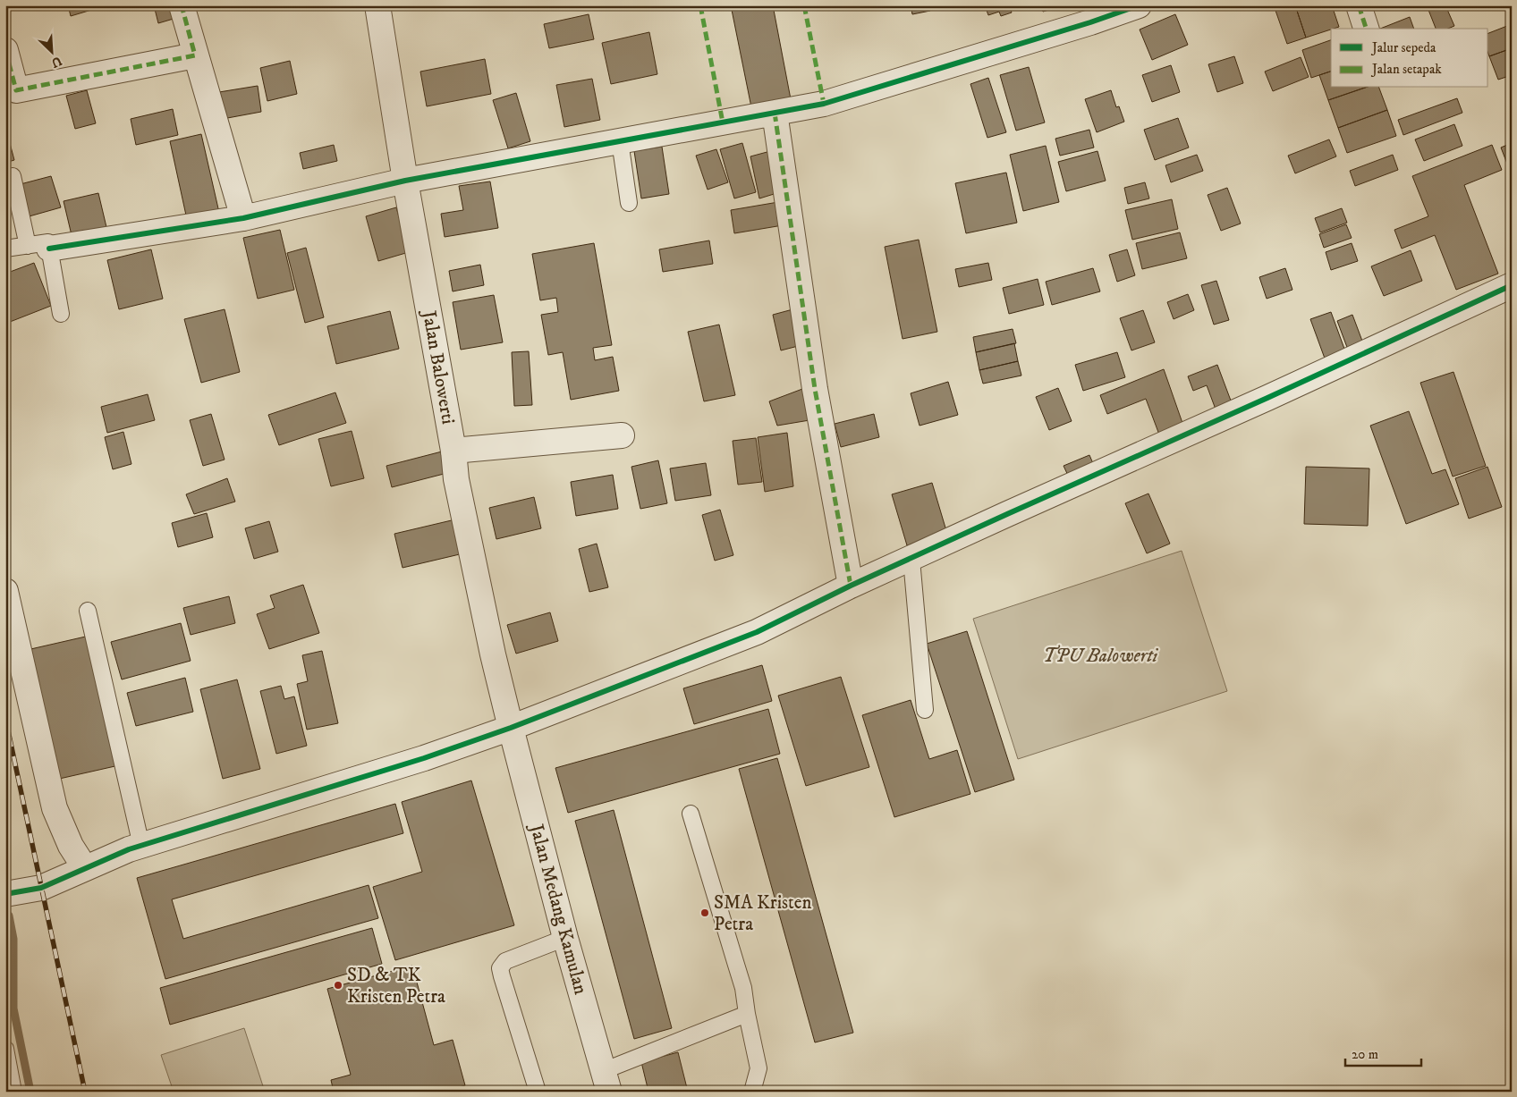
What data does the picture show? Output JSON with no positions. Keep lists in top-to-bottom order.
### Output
{
  "streets": {
    "street": ["Jalan Balowerti", "Jalan Medang Kamulan"]
  },
  "crossings": [
    ["Jalan Balowerti", "Jalan Medang Kamulan"]
  ],
  "parks": ["TPU Balowerti"],
  "places": ["SMA Kristen Petra", "SD & TK Kristen Petra"],
  "legend": ["Jalur sepeda", "Jalan setapak"],
  "scale_bar": "20 m",
  "north": "bottom right"
}
